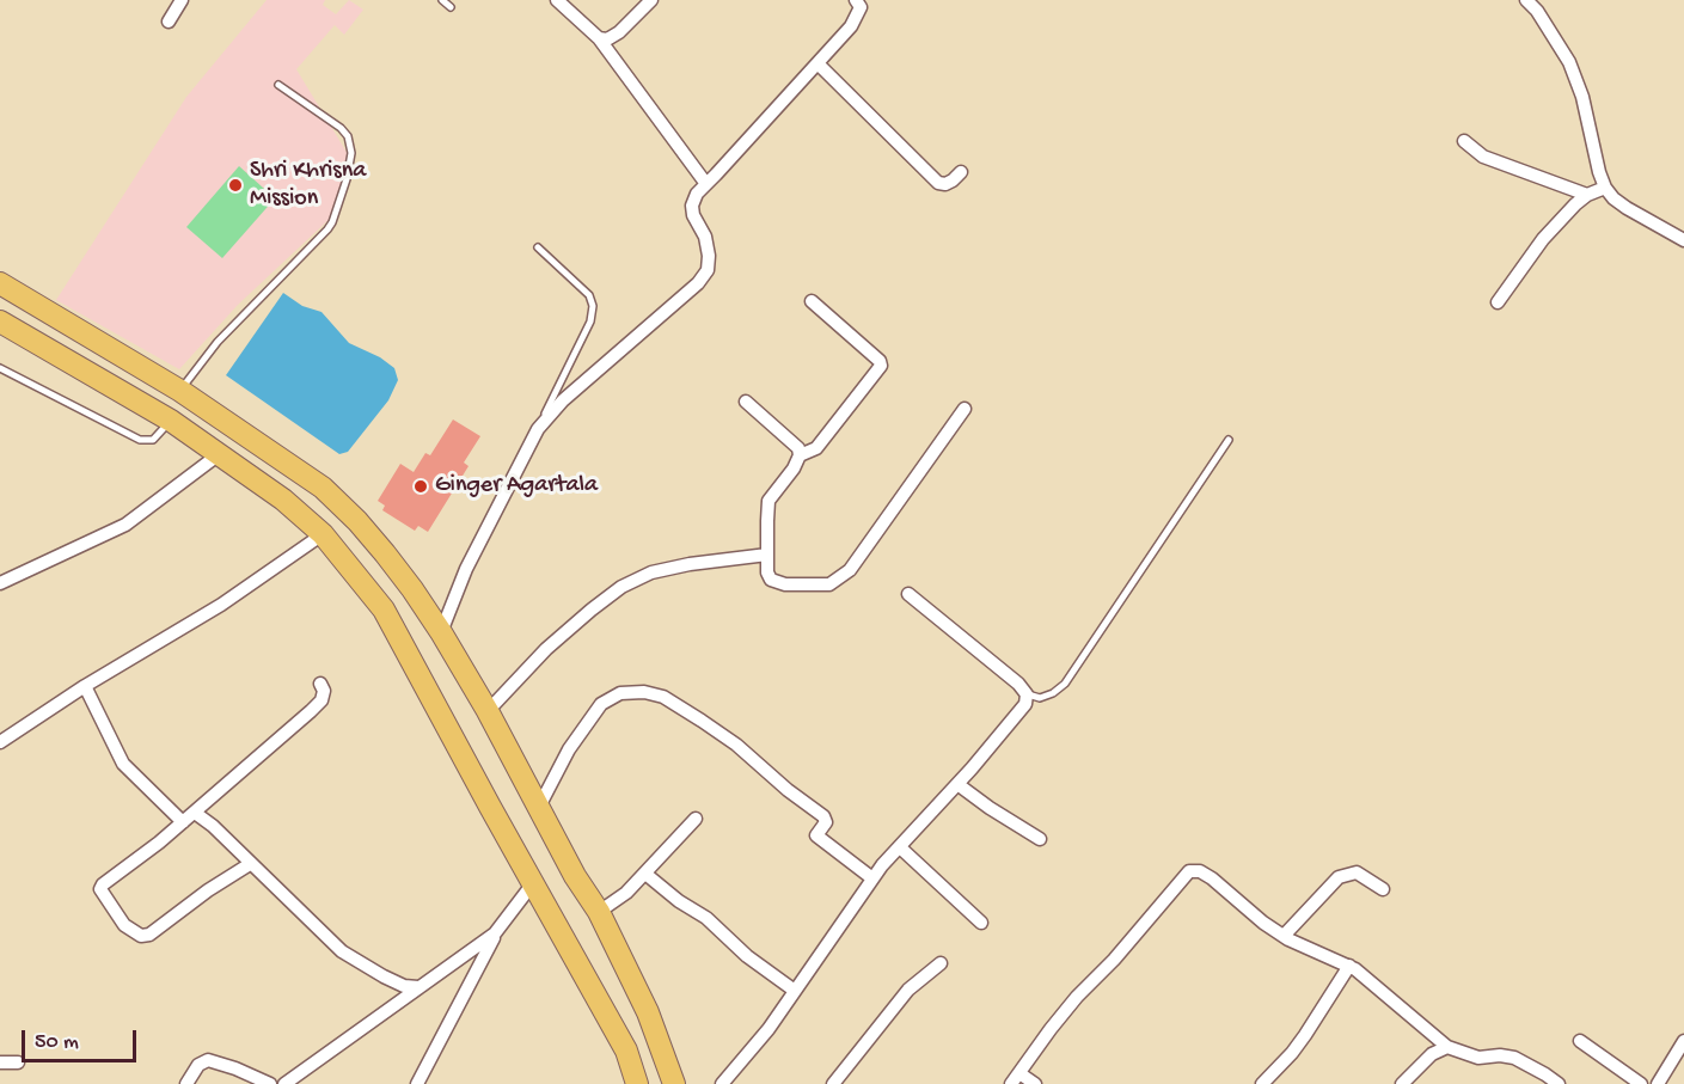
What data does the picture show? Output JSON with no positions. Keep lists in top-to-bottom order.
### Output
{
  "places": ["Shri Khrisna Mission", "Ginger Agartala"],
  "scale_bar": "50 m"
}
